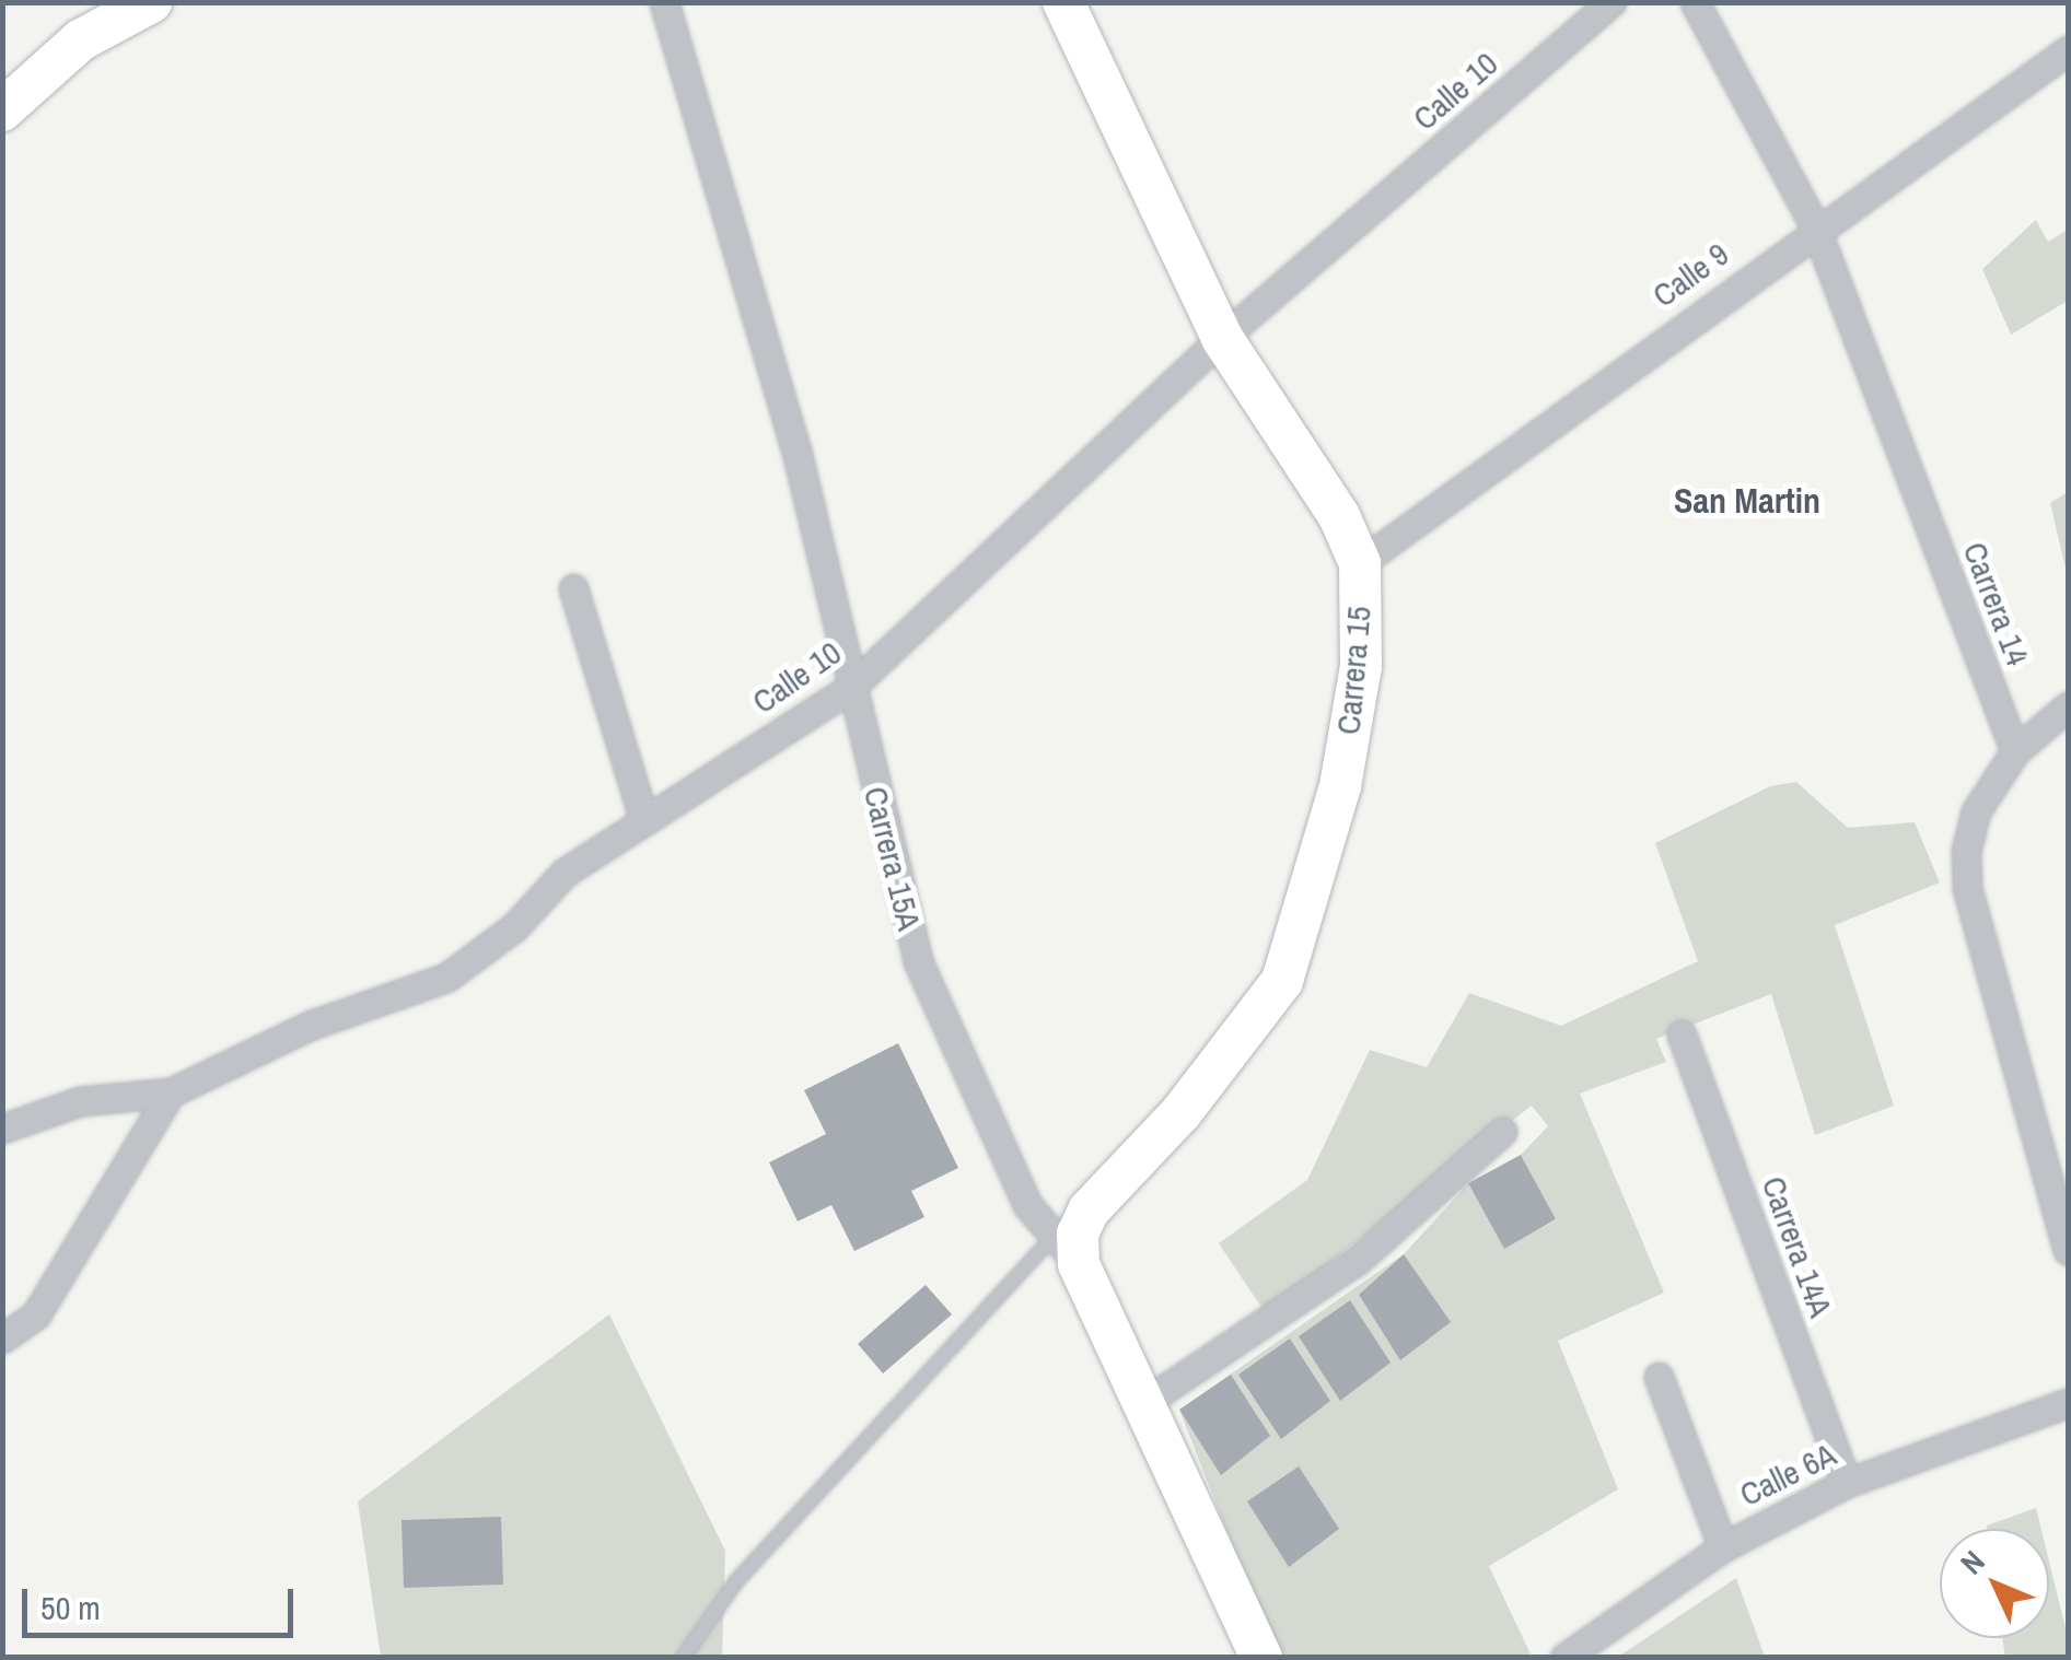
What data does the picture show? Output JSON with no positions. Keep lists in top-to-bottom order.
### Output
{
  "streets": {
    "street": [
      "Calle 10",
      "Calle 9",
      "Carrera 14",
      "Carrera 15",
      "Carrera 15A",
      "Carrera 14A",
      "Calle 6A"
    ]
  },
  "crossings": [
    ["Calle 10", "Carrera 15"],
    ["Calle 10", "Carrera 15A"],
    ["Calle 9", "Carrera 14"],
    ["Calle 9", "Carrera 15"],
    ["Carrera 15", "Carrera 15A"],
    ["Carrera 14A", "Calle 6A"]
  ],
  "districts": ["San Martin"],
  "scale_bar": "50 m",
  "north": "top left"
}
